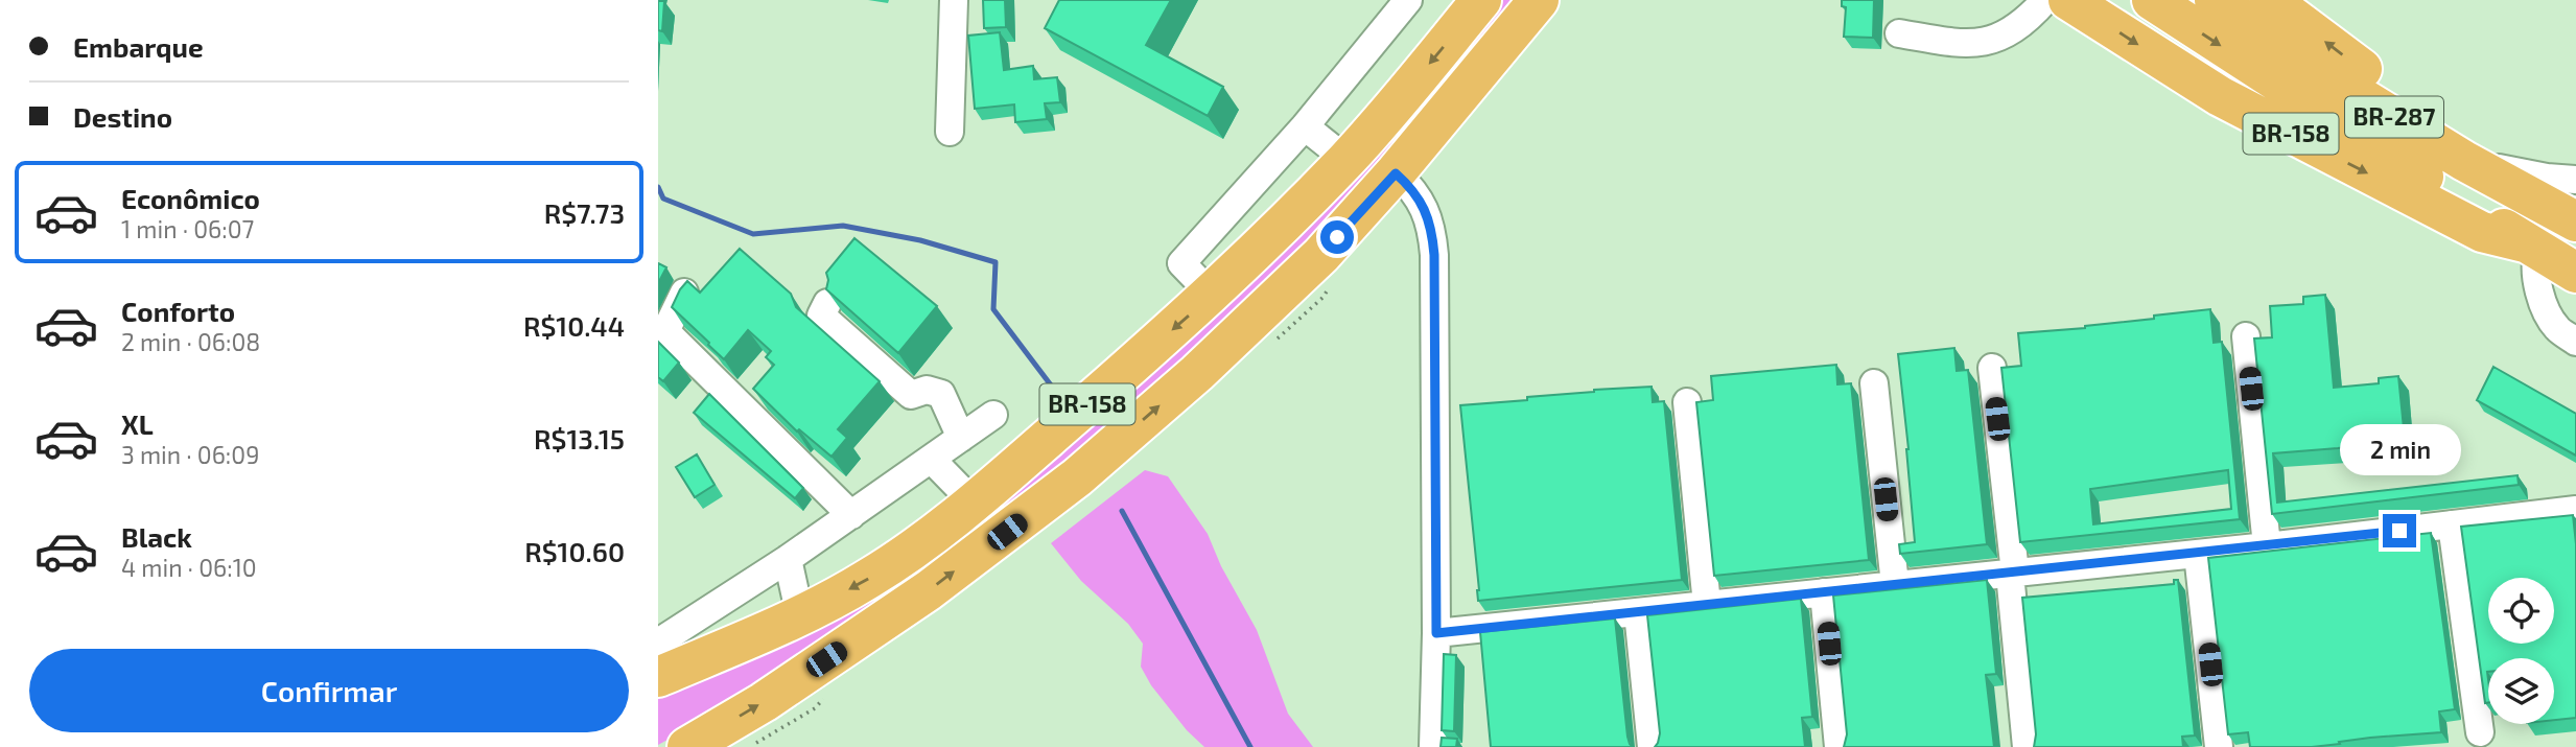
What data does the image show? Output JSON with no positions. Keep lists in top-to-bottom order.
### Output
{
  "streets": {
    "highway": ["BR-287", "BR-158"]
  },
  "crossings": [
    ["BR-287", "BR-158"]
  ],
  "page": {
    "banner": ["Embarque", "Destino"],
    "list": [
      {
        "name": "Econômico",
        "note": "1 min · 06:07",
        "value": "R$7.73"
      },
      {
        "name": "Conforto",
        "note": "2 min · 06:08",
        "value": "R$10.44"
      },
      {
        "name": "XL",
        "note": "3 min · 06:09",
        "value": "R$13.15"
      },
      {
        "name": "Black",
        "note": "4 min · 06:10",
        "value": "R$10.60"
      }
    ],
    "bubble": "2 min",
    "buttons": "Confirmar"
  }
}
